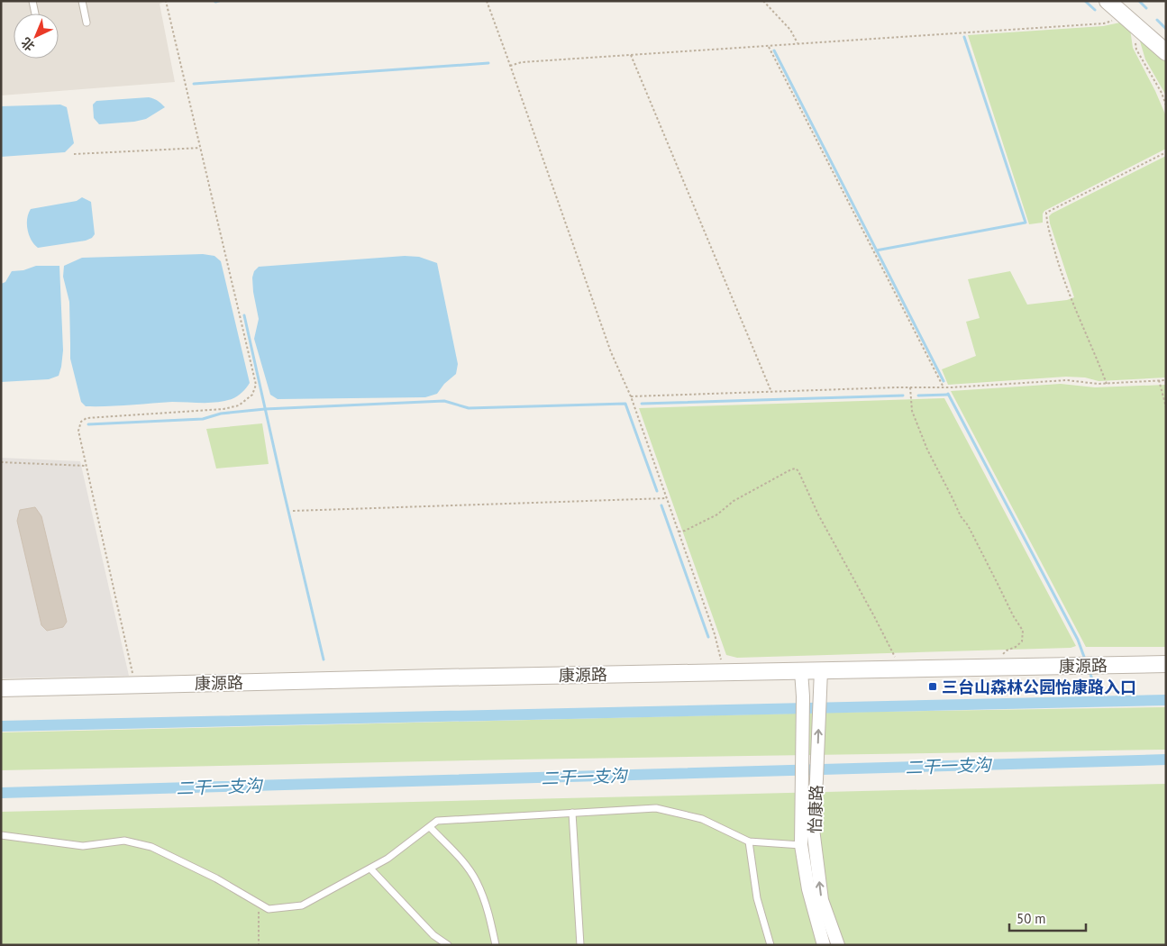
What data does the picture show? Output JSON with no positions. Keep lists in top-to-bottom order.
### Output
{
  "streets": {
    "street": ["康源路", "怡康路"]
  },
  "crossings": [
    ["康源路", "怡康路"]
  ],
  "water": ["二干一支沟"],
  "places": {
    "transit": ["三台山森林公园怡康路入口"]
  },
  "scale_bar": "50 m",
  "north": "bottom left"
}
